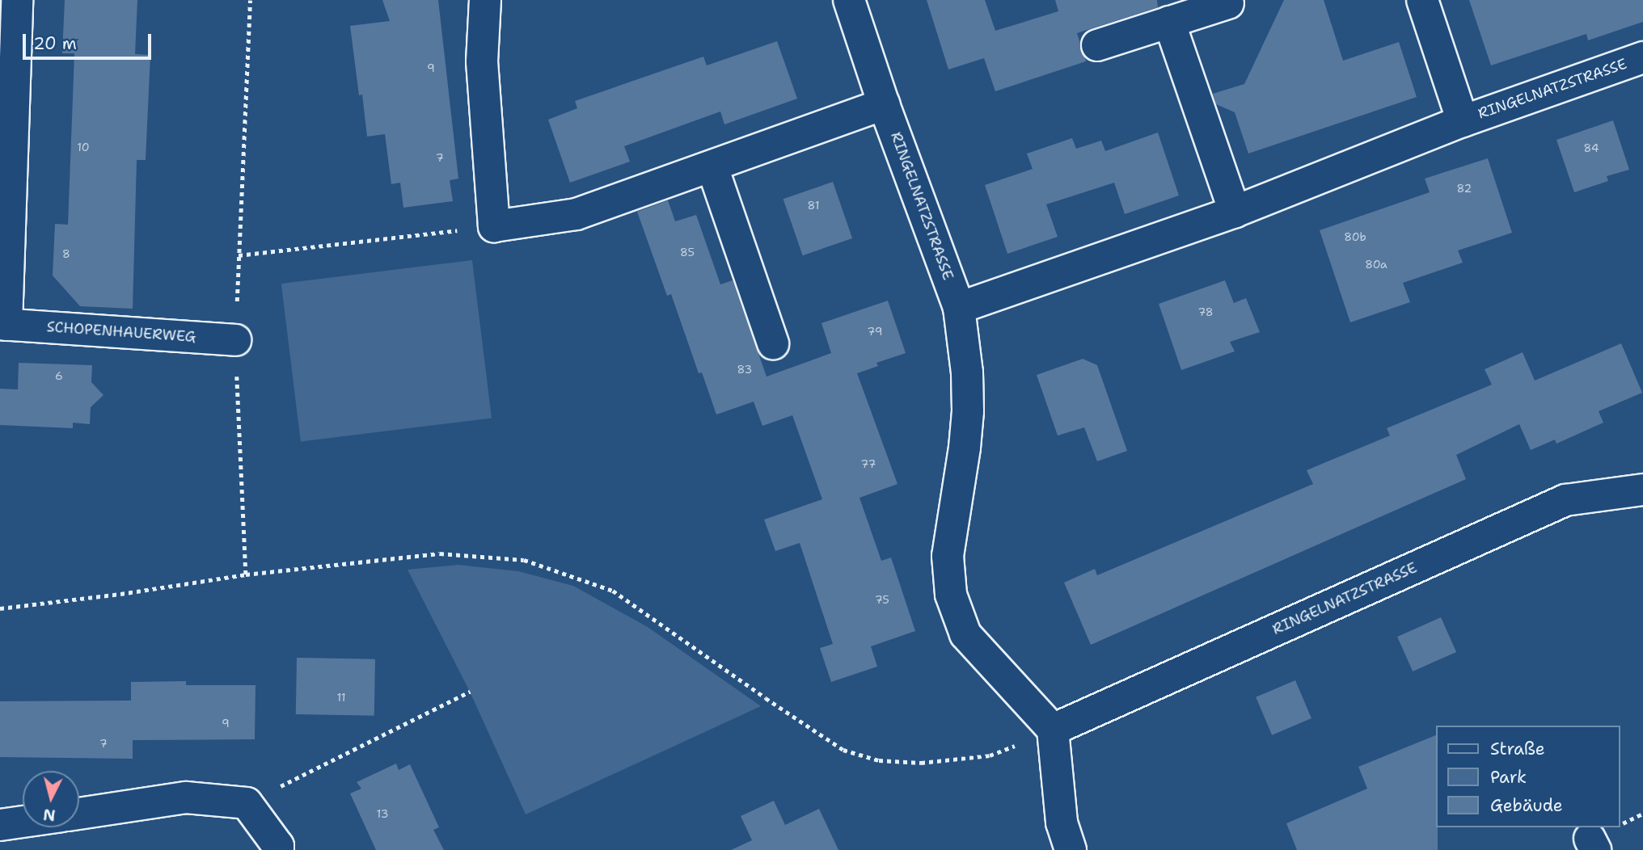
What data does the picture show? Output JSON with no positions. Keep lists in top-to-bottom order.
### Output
{
  "streets": {
    "street": ["RINGELNATZSTRASSE", "SCHOPENHAUERWEG"]
  },
  "house_numbers": [
    "9",
    "10",
    "84",
    "7",
    "82",
    "81",
    "80b",
    "85",
    "8",
    "80a",
    "78",
    "79",
    "83",
    "6",
    "77",
    "75",
    "11",
    "9",
    "7",
    "13"
  ],
  "legend": ["Straße", "Park", "Gebäude"],
  "scale_bar": "20 m",
  "north": "bottom"
}
